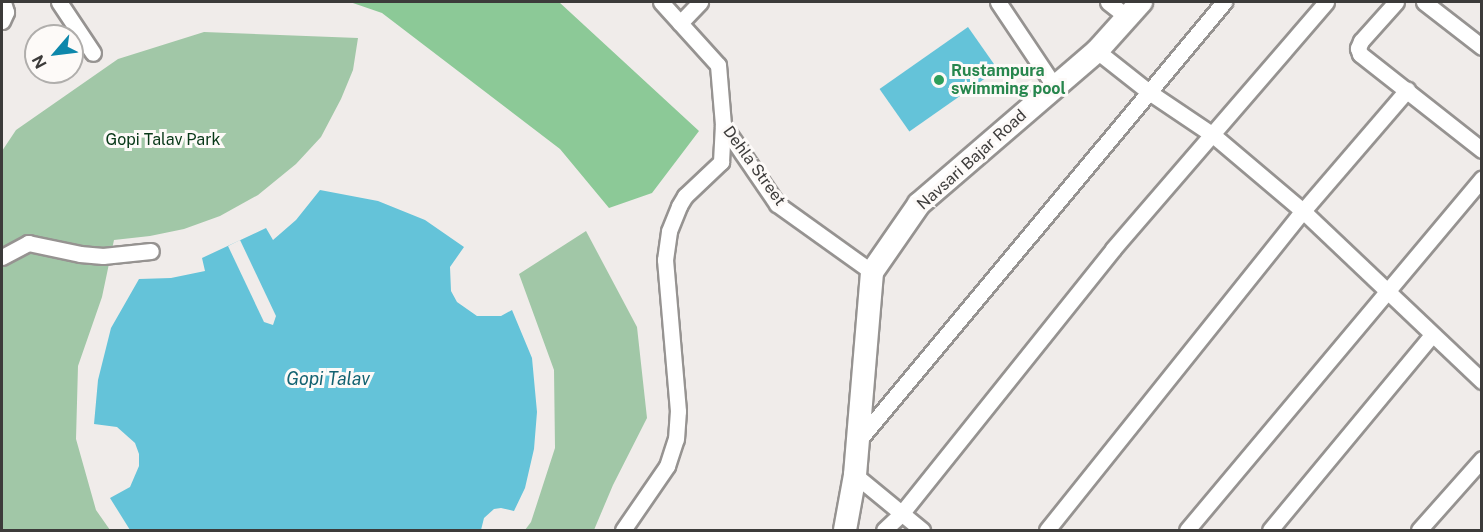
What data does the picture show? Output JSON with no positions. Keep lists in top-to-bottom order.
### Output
{
  "streets": {
    "main road": ["Navsari Bajar Road"],
    "street": ["Dehla Street"]
  },
  "crossings": [
    ["Navsari Bajar Road", "Dehla Street"]
  ],
  "water": ["Gopi Talav"],
  "parks": ["Gopi Talav Park"],
  "places": ["Rustampura swimming pool"],
  "north": "bottom left"
}
